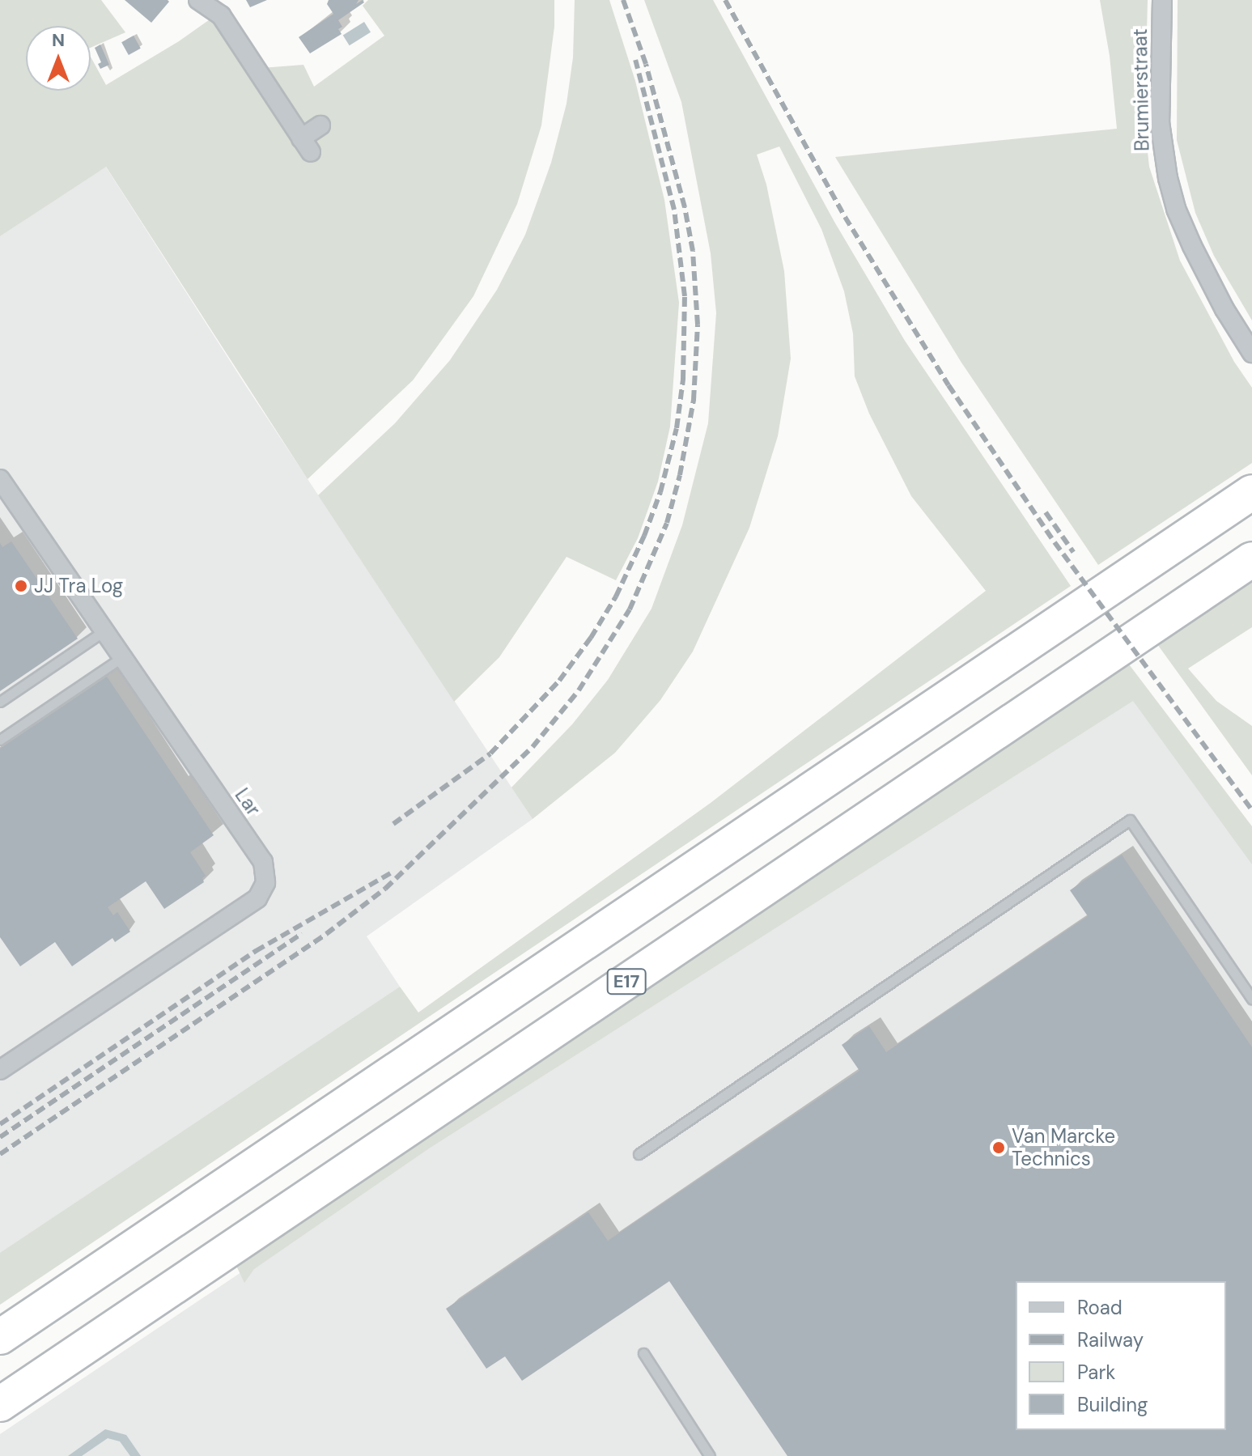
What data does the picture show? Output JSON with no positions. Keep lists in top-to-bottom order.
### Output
{
  "streets": {
    "highway": ["E17"],
    "street": ["Brumierstraat", "Lar"]
  },
  "places": ["JJ Tra Log", "Van Marcke Technics"],
  "legend": [
    "Road",
    "Railway",
    "Park",
    "Building"
  ],
  "north": "top"
}
